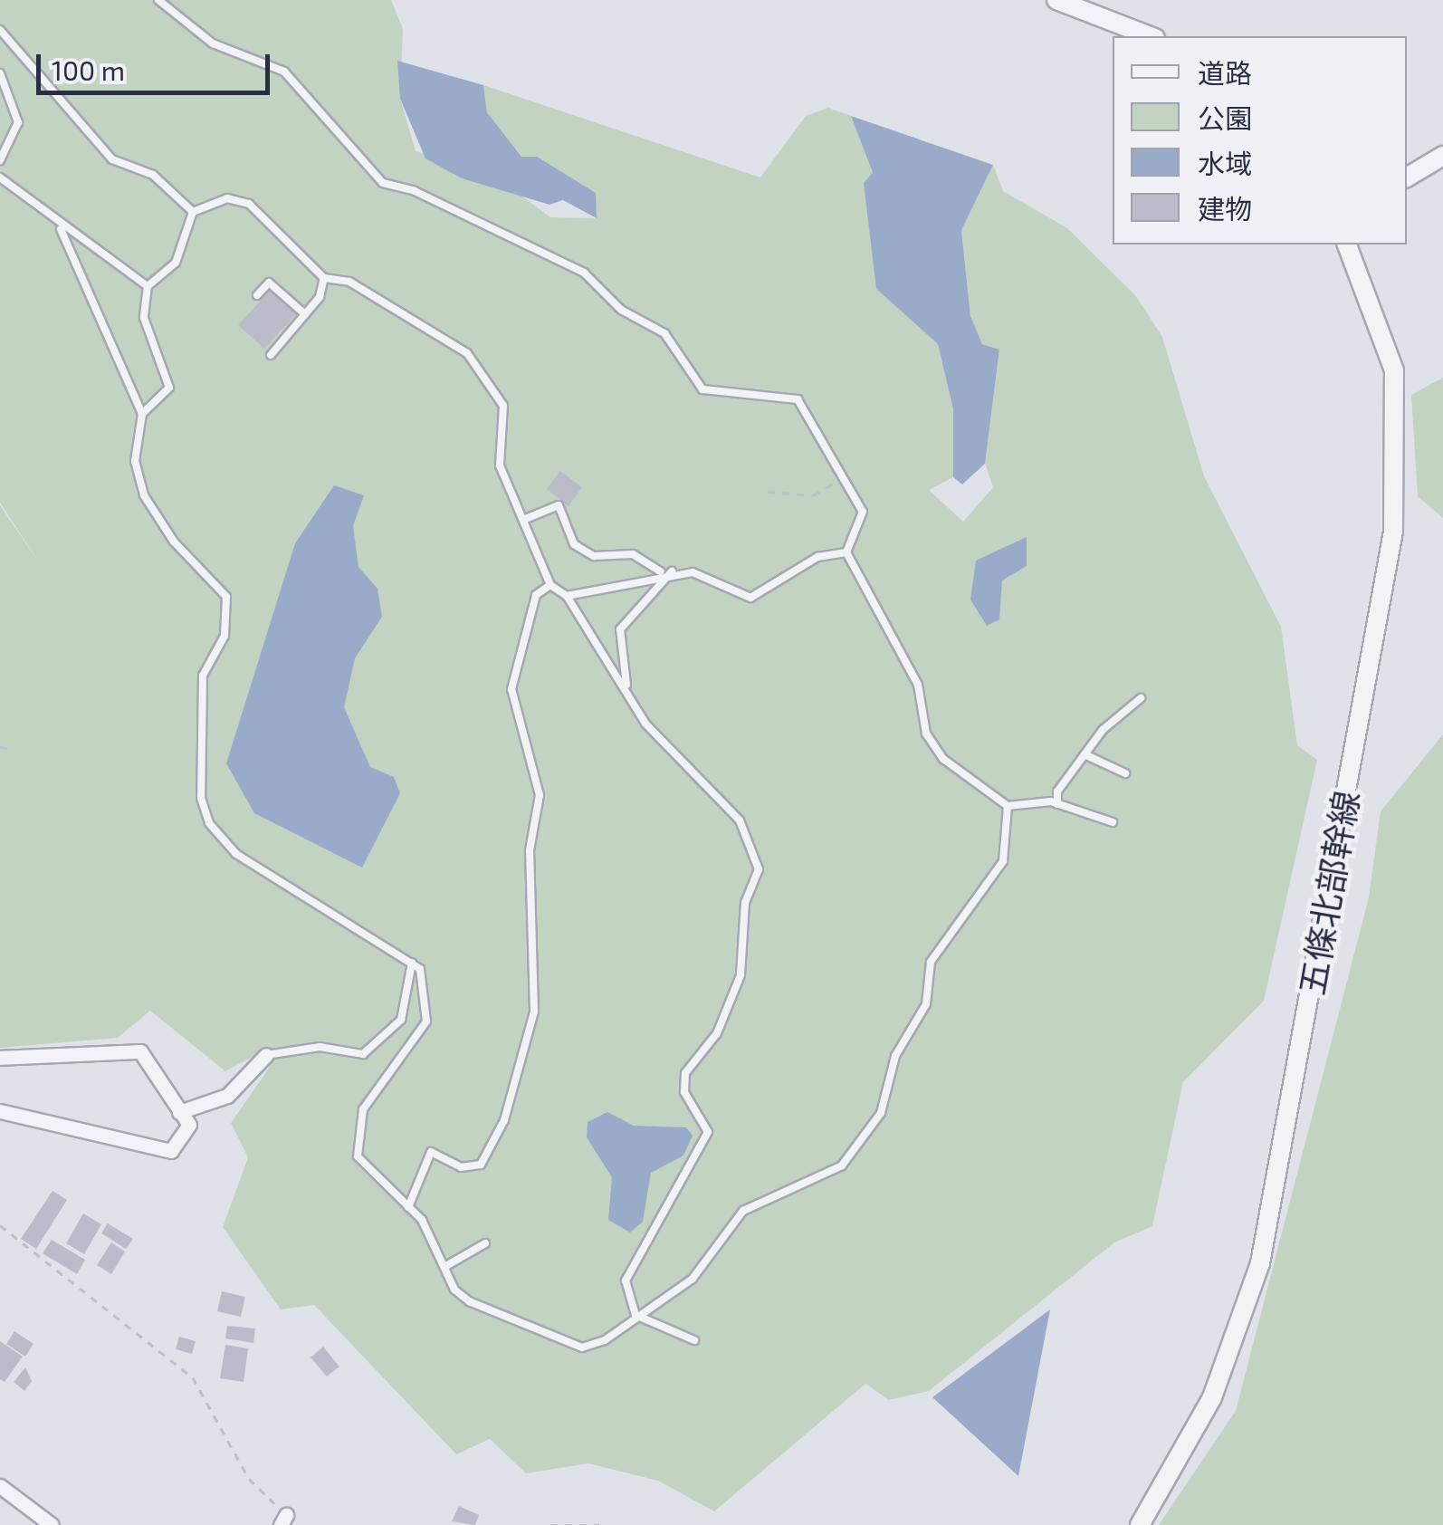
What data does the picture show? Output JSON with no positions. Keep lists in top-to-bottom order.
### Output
{
  "streets": {
    "street": ["五條北部幹線"]
  },
  "legend": [
    "道路",
    "公園",
    "水域",
    "建物"
  ],
  "scale_bar": "100 m"
}
